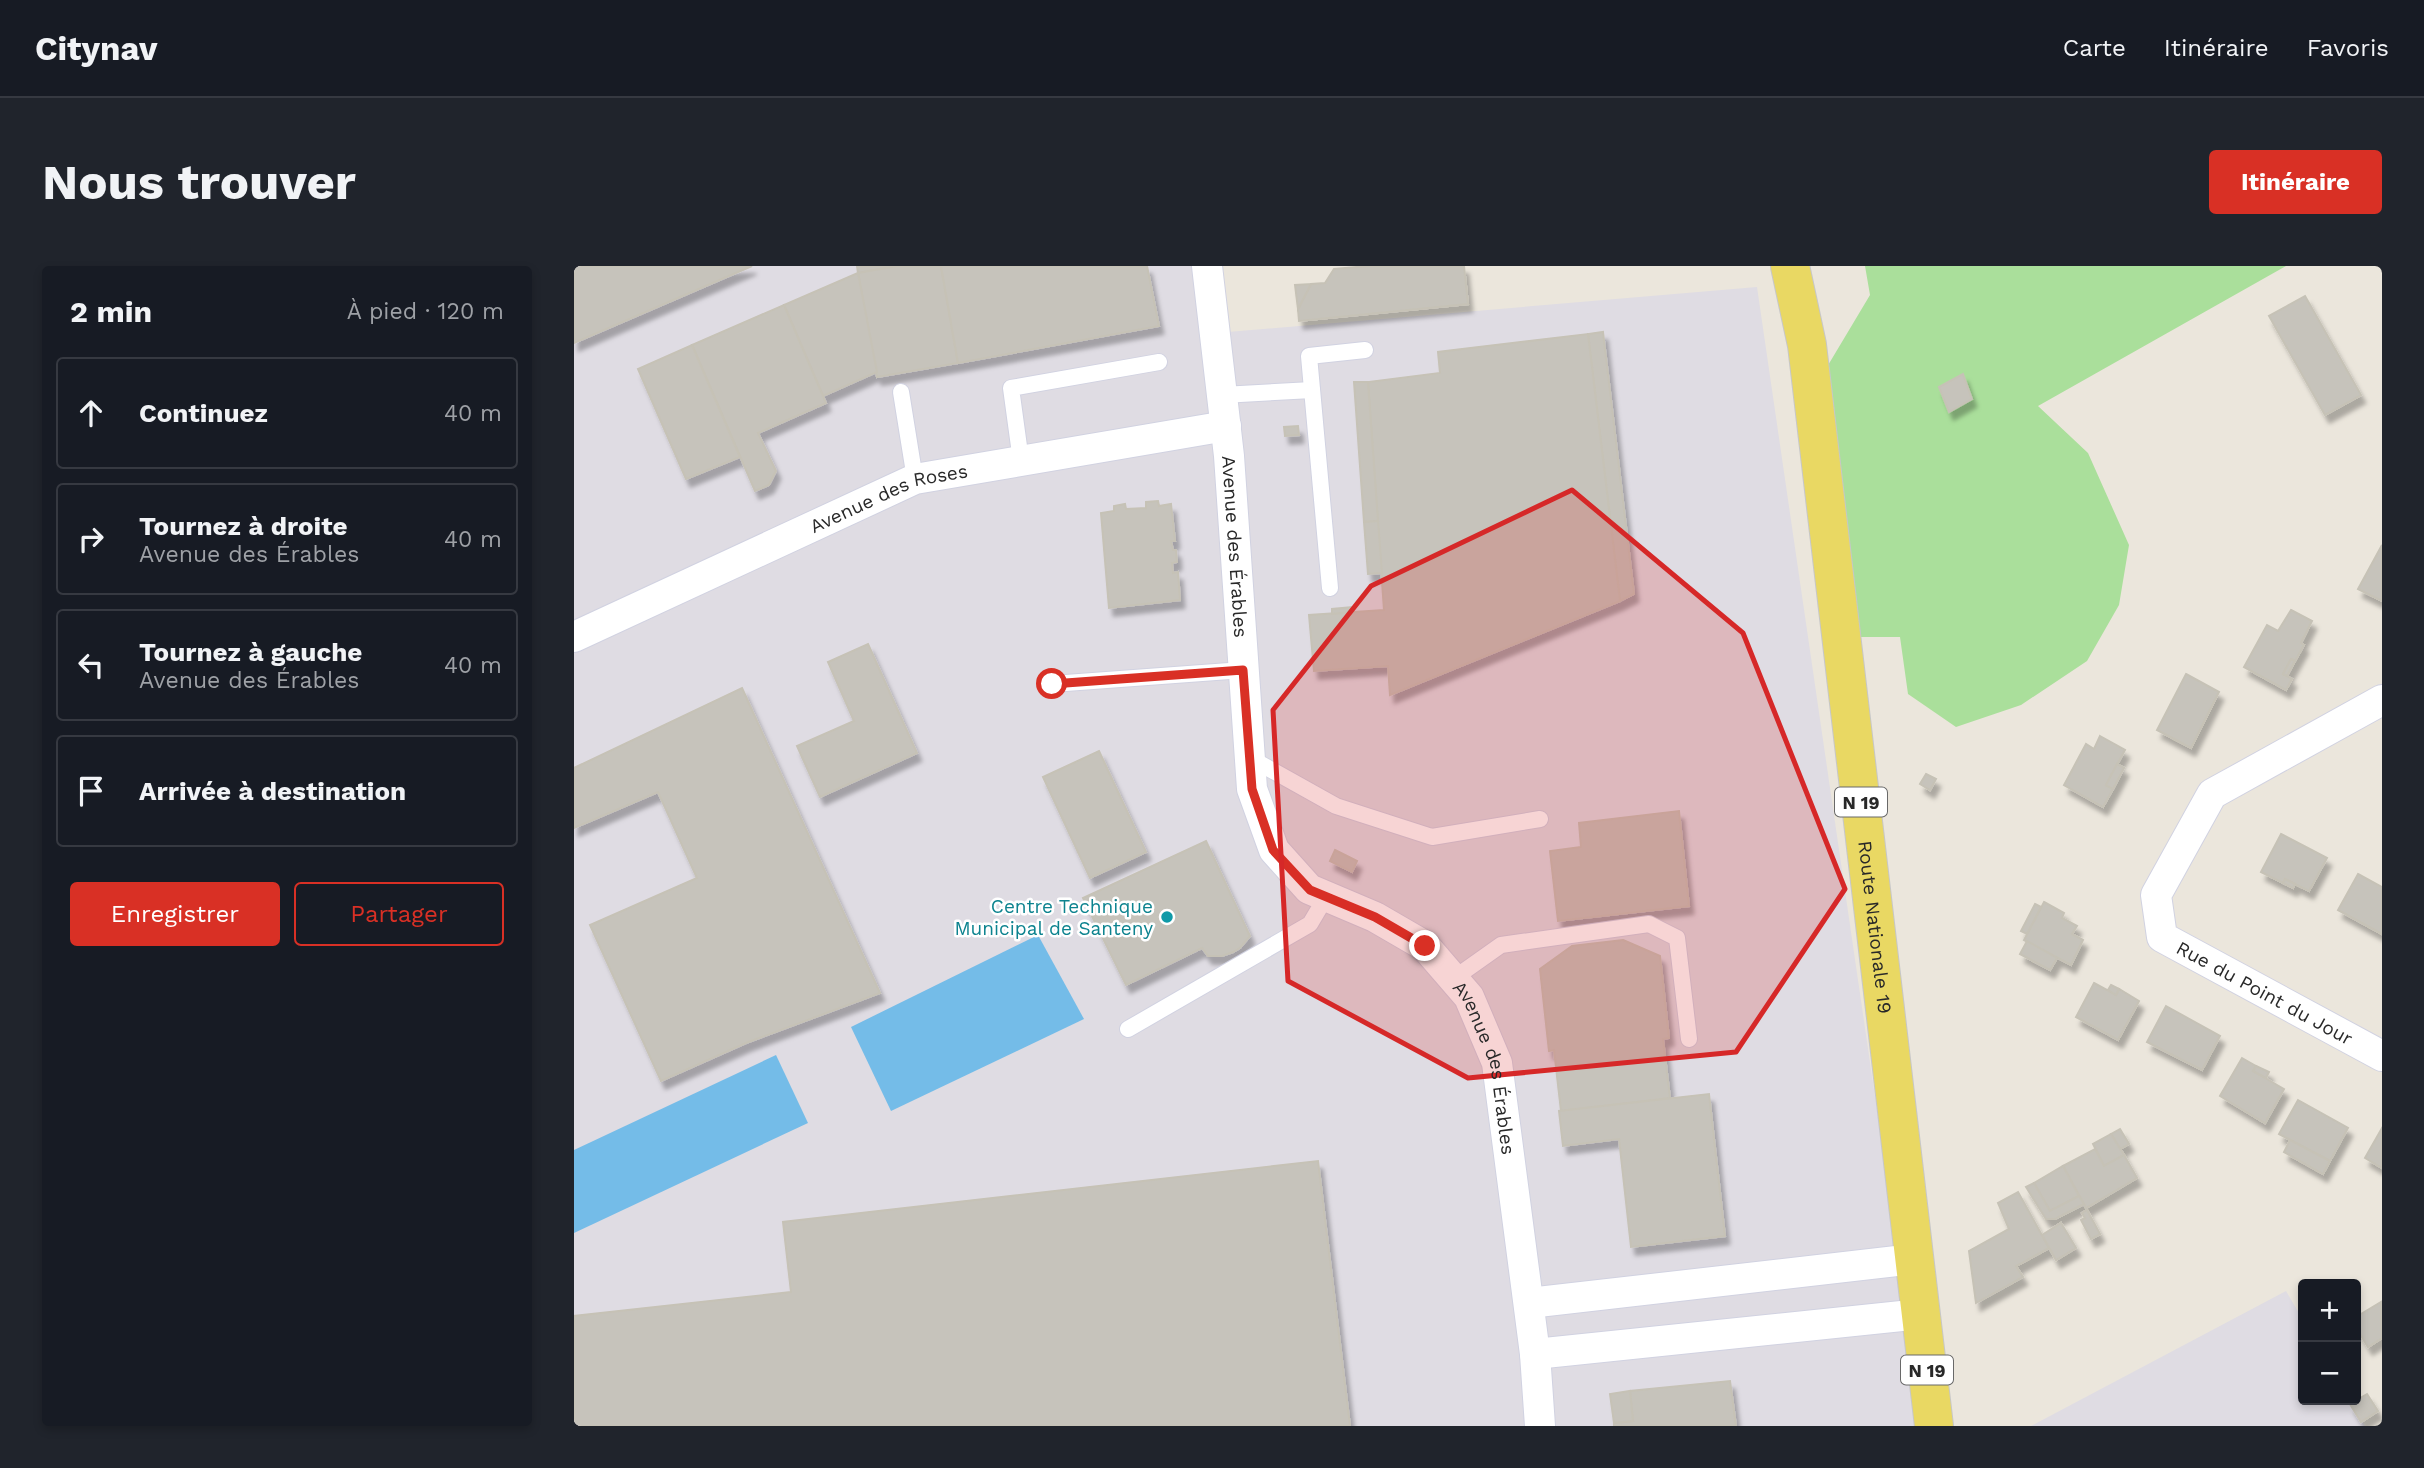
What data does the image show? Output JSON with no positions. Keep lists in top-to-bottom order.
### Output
{
  "streets": {
    "main road": ["N 19", "Route Nationale 19"],
    "street": ["Avenue des Roses", "Avenue des Érables", "Rue du Point du Jour"]
  },
  "crossings": [
    ["Avenue des Roses", "Avenue des Érables"]
  ],
  "places": ["Centre Technique Municipal de Santeny"],
  "page": {
    "header": "Citynav",
    "nav": ["Carte", "Itinéraire", "Favoris"],
    "buttons": [
      "Itinéraire",
      ["Enregistrer", "Partager"]
    ],
    "title": "Nous trouver",
    "heading": ["2 min", "À pied · 120 m"],
    "list": [
      ["Continuez", "40 m"],
      ["Tournez à droite", "Avenue des Érables", "40 m"],
      ["Tournez à gauche", "Avenue des Érables", "40 m"],
      "Arrivée à destination"
    ],
    "map_buttons": ["+", "−"]
  }
}
